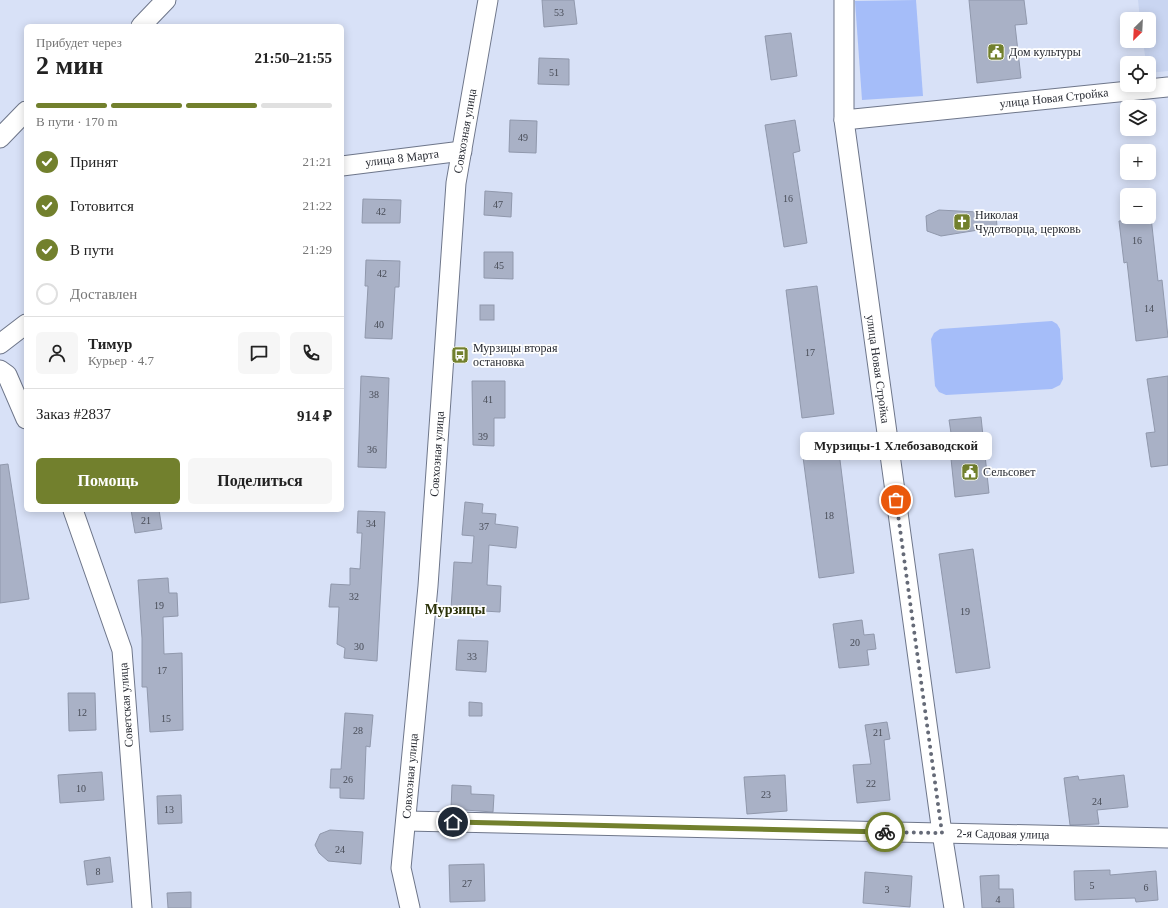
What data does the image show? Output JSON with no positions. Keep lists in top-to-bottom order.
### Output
{
  "streets": {
    "street": [
      "улица Новая Стройка",
      "Совхозная улица",
      "улица 8 Марта",
      "Советская улица",
      "2-я Садовая улица"
    ]
  },
  "crossings": [
    ["улица Новая Стройка", "2-я Садовая улица"],
    ["Совхозная улица", "улица 8 Марта"],
    ["Совхозная улица", "2-я Садовая улица"]
  ],
  "districts": ["Мурзицы"],
  "places": {
    "public building": ["Дом культуры", "Сельсовет"],
    "church": ["Николая Чудотворца, церковь"],
    "bus stop": ["Мурзицы вторая остановка"],
    "other": ["Мурзицы-1 Хлебозаводской"]
  },
  "house_numbers": [
    "53",
    "51",
    "49",
    "16",
    "47",
    "42",
    "16",
    "45",
    "42",
    "14",
    "40",
    "17",
    "38",
    "41",
    "39",
    "36",
    "18",
    "21",
    "34",
    "37",
    "32",
    "19",
    "19",
    "20",
    "30",
    "33",
    "17",
    "12",
    "15",
    "28",
    "21",
    "26",
    "22",
    "10",
    "23",
    "24",
    "13",
    "24",
    "8",
    "27",
    "5",
    "6",
    "3",
    "4"
  ],
  "north": "bottom left",
  "page": {
    "map_buttons": ["+", "−"],
    "heading": ["2 мин", "Прибудет через", "21:50–21:55"],
    "panel": [
      "Тимур",
      "Курьер · 4.7",
      "Заказ #2837",
      "914 ₽"
    ],
    "bar": "В пути · 170 m",
    "list": [
      ["Принят", "21:21"],
      ["Готовится", "21:22"],
      ["В пути", "21:29"],
      "Доставлен"
    ],
    "bubble": "Мурзицы-1 Хлебозаводской",
    "buttons": ["Помощь", "Поделиться"]
  }
}
